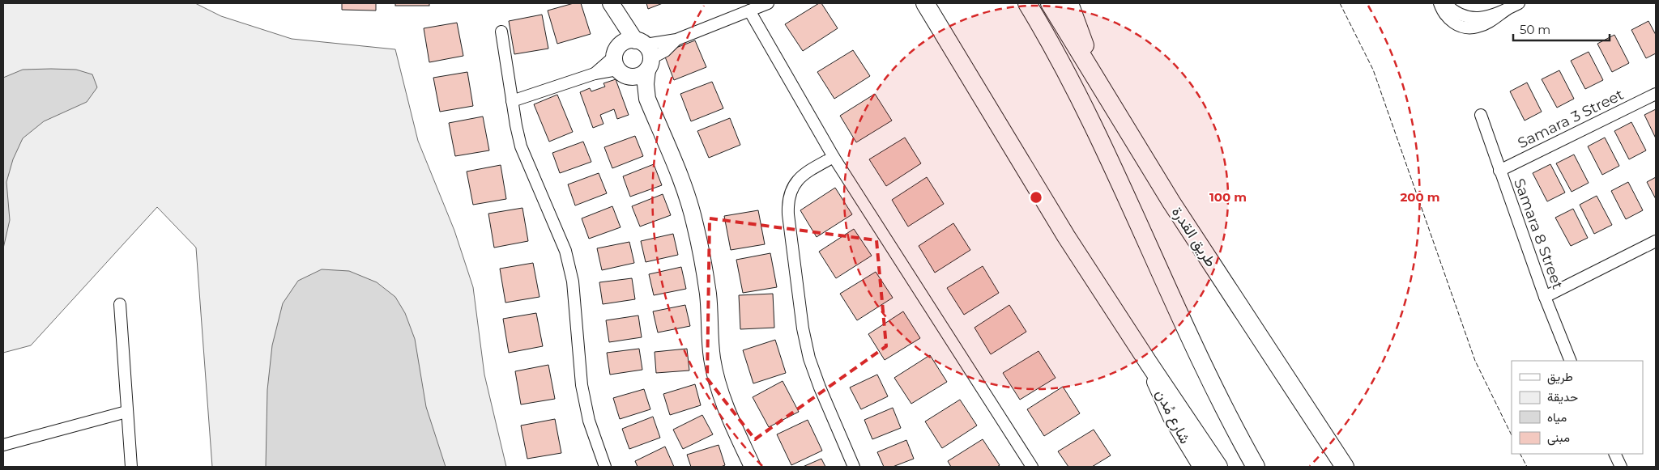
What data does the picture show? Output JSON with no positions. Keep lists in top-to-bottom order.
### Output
{
  "streets": {
    "main road": ["طريق القدرة"],
    "street": ["Samara 3 Street", "Samara 8 Street", "شارع مُدن"]
  },
  "crossings": [
    ["Samara 3 Street", "Samara 8 Street"]
  ],
  "legend": [
    "طريق",
    "حديقة",
    "مياه",
    "مبنى"
  ],
  "scale_bar": "50 m",
  "rings": ["100 m", "200 m"]
}
